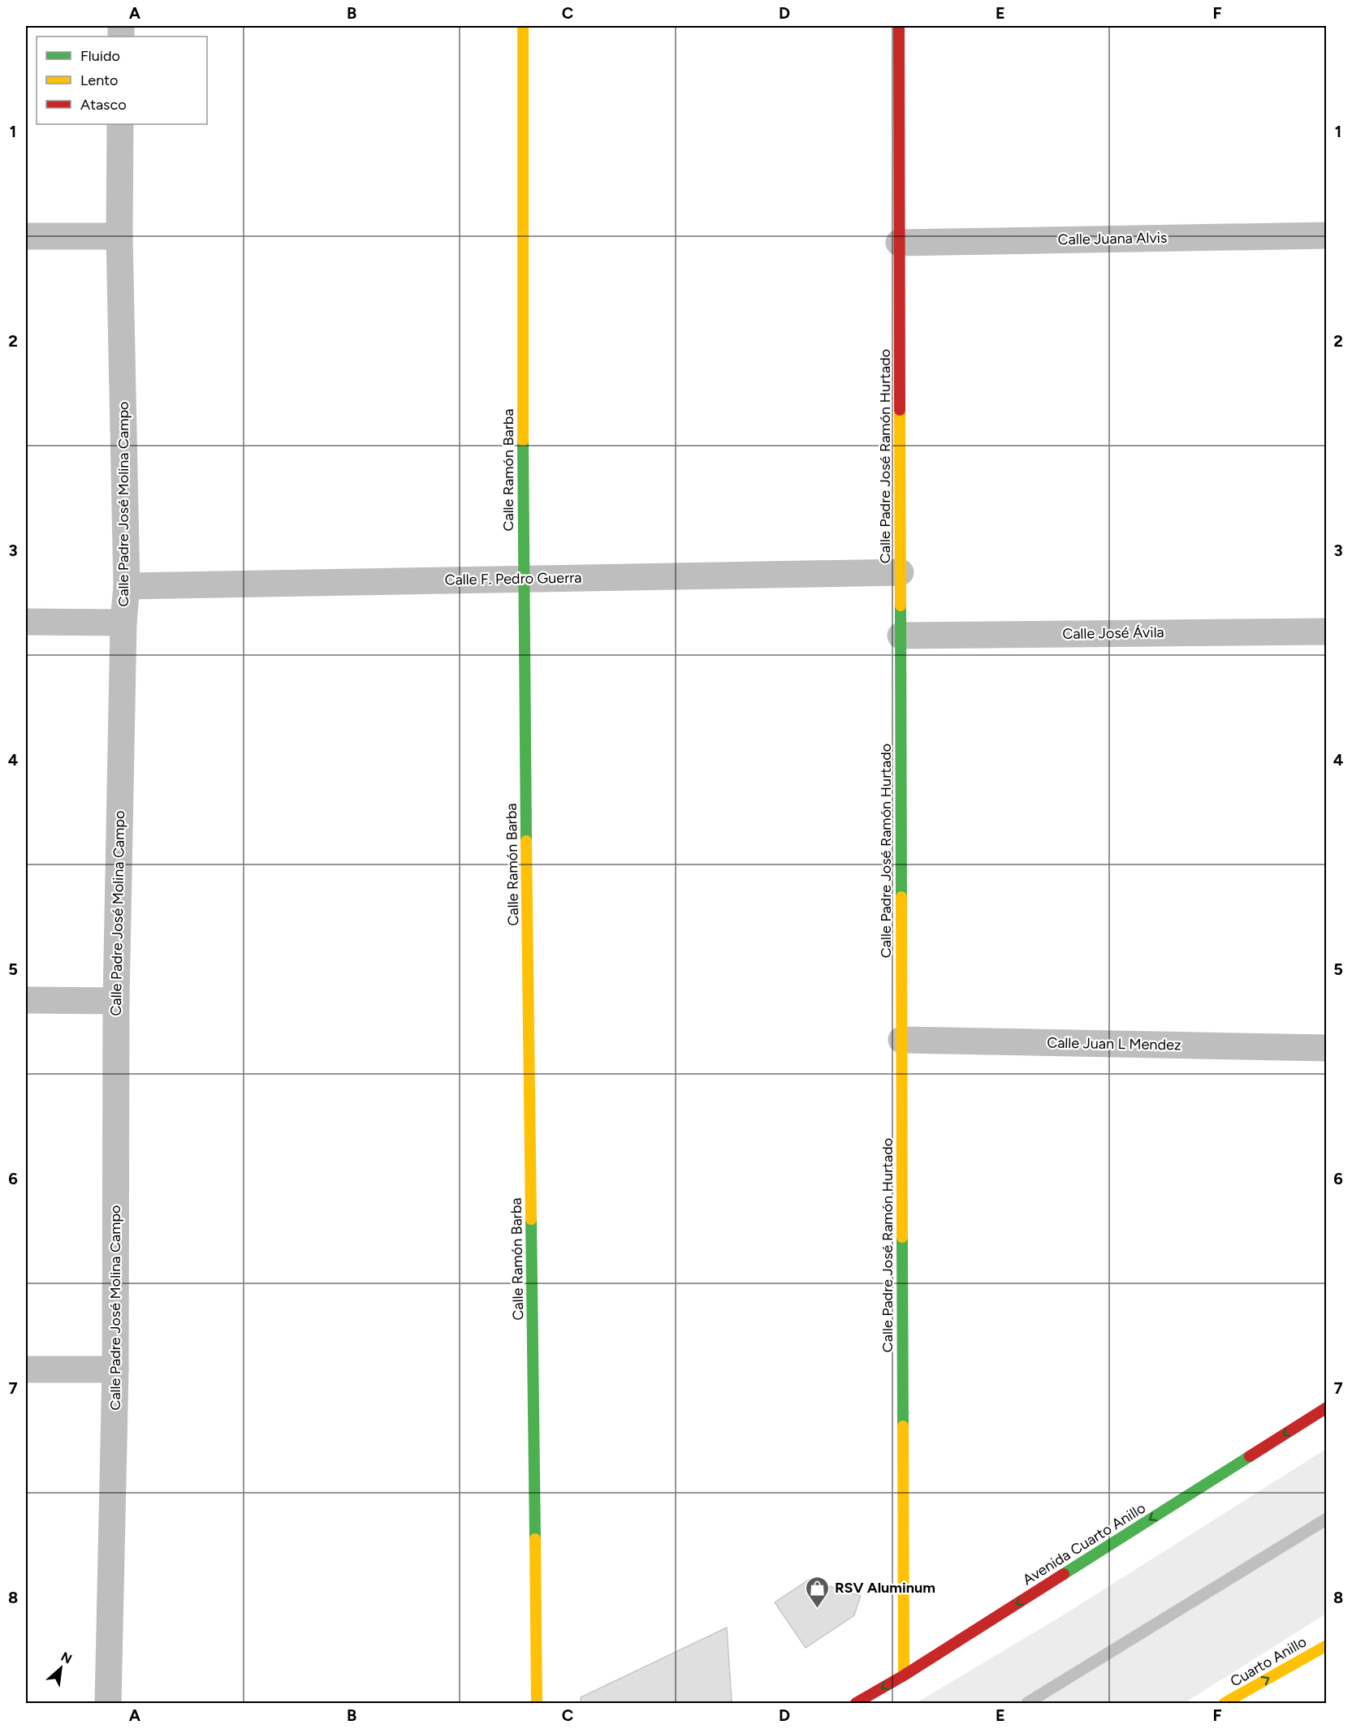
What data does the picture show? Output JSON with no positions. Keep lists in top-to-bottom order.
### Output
{
  "streets": {
    "main road": [
      "Calle Padre José Ramón Hurtado",
      "Calle Ramón Barba",
      "Avenida Cuarto Anillo",
      "Cuarto Anillo"
    ],
    "street": [
      "Calle Juana Alvis",
      "Calle Padre José Molina Campo",
      "Calle F. Pedro Guerra",
      "Calle José Ávila",
      "Calle Juan L Mendez"
    ]
  },
  "crossings": [
    ["Calle Juana Alvis", "Calle Padre José Ramón Hurtado"],
    ["Calle Padre José Ramón Hurtado", "Calle F. Pedro Guerra"],
    ["Calle Padre José Ramón Hurtado", "Calle José Ávila"],
    ["Calle Padre José Ramón Hurtado", "Calle Juan L Mendez"],
    ["Calle Padre José Ramón Hurtado", "Avenida Cuarto Anillo"],
    ["Calle Ramón Barba", "Calle F. Pedro Guerra"],
    ["Calle Padre José Molina Campo", "Calle F. Pedro Guerra"]
  ],
  "one_way": ["Avenida Cuarto Anillo", "Cuarto Anillo"],
  "places": {
    "shop": ["RSV Aluminum"]
  },
  "legend": ["Fluido", "Lento", "Atasco"],
  "north": "top right",
  "grid": {
    "columns": [
      "A",
      "B",
      "C",
      "D",
      "E",
      "F"
    ],
    "rows": [
      "1",
      "2",
      "3",
      "4",
      "5",
      "6",
      "7",
      "8"
    ]
  }
}
